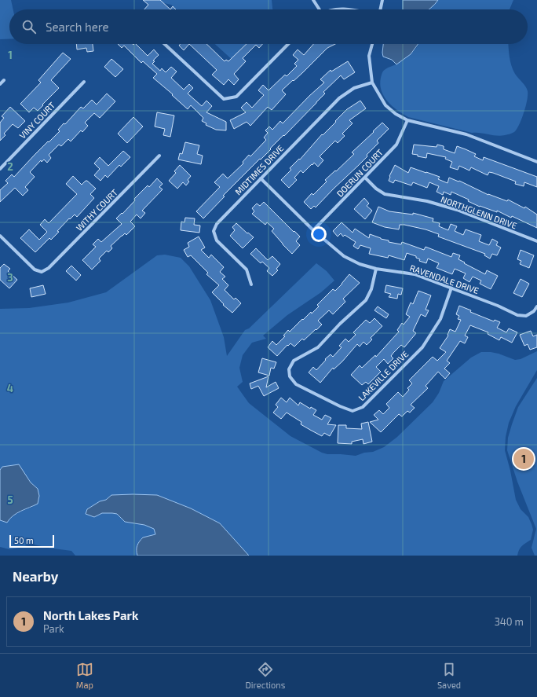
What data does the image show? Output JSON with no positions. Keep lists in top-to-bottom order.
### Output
{
  "streets": {
    "street": [
      "VINY COURT",
      "MIDTIMES DRIVE",
      "DOERUN COURT",
      "WITHY COURT",
      "NORTHGLENN DRIVE",
      "RAVENDALE DRIVE",
      "LAKEVILLE DRIVE"
    ]
  },
  "crossings": [
    ["MIDTIMES DRIVE", "RAVENDALE DRIVE"],
    ["DOERUN COURT", "NORTHGLENN DRIVE"],
    ["DOERUN COURT", "RAVENDALE DRIVE"],
    ["RAVENDALE DRIVE", "LAKEVILLE DRIVE"]
  ],
  "scale_bar": "50 m",
  "page": {
    "search": "Search here",
    "pins": "1",
    "scale": "50 m",
    "heading": "Nearby",
    "list": [
      {
        "mark": "1",
        "name": "North Lakes Park",
        "note": "Park",
        "value": "340 m"
      }
    ],
    "nav": ["Map", "Directions", "Saved"]
  },
  "grid": {
    "rows": [
      "1",
      "2",
      "3",
      "4",
      "5"
    ]
  }
}
